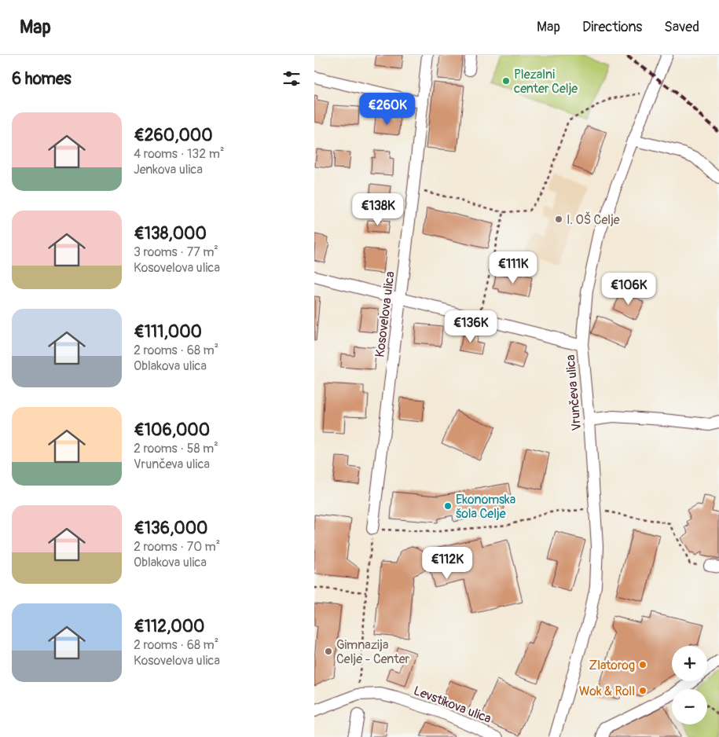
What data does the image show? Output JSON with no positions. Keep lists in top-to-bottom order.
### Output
{
  "streets": {
    "street": ["Kosovelova ulica", "Vrunčeva ulica", "Levstikova ulica"]
  },
  "places": [
    "Plezalni center Celje",
    "I. OŠ Celje",
    "Ekonomska šola Celje",
    "Gimnazija Celje - Center",
    "Zlatorog",
    "Wok & Roll"
  ],
  "page": {
    "header": "Map",
    "nav": ["Map", "Directions", "Saved"],
    "heading": "6 homes",
    "price": [
      "€260K",
      "€138K",
      "€111K",
      "€106K",
      "€136K",
      "€112K"
    ],
    "list": [
      {
        "name": "€260,000",
        "note": "4 rooms · 132 m² · Jenkova ulica"
      },
      {
        "name": "€138,000",
        "note": "3 rooms · 77 m² · Kosovelova ulica"
      },
      {
        "name": "€111,000",
        "note": "2 rooms · 68 m² · Oblakova ulica"
      },
      {
        "name": "€106,000",
        "note": "2 rooms · 58 m² · Vrunčeva ulica"
      },
      {
        "name": "€136,000",
        "note": "2 rooms · 70 m² · Oblakova ulica"
      },
      {
        "name": "€112,000",
        "note": "2 rooms · 68 m² · Kosovelova ulica"
      }
    ],
    "map_buttons": ["+", "−"]
  }
}
